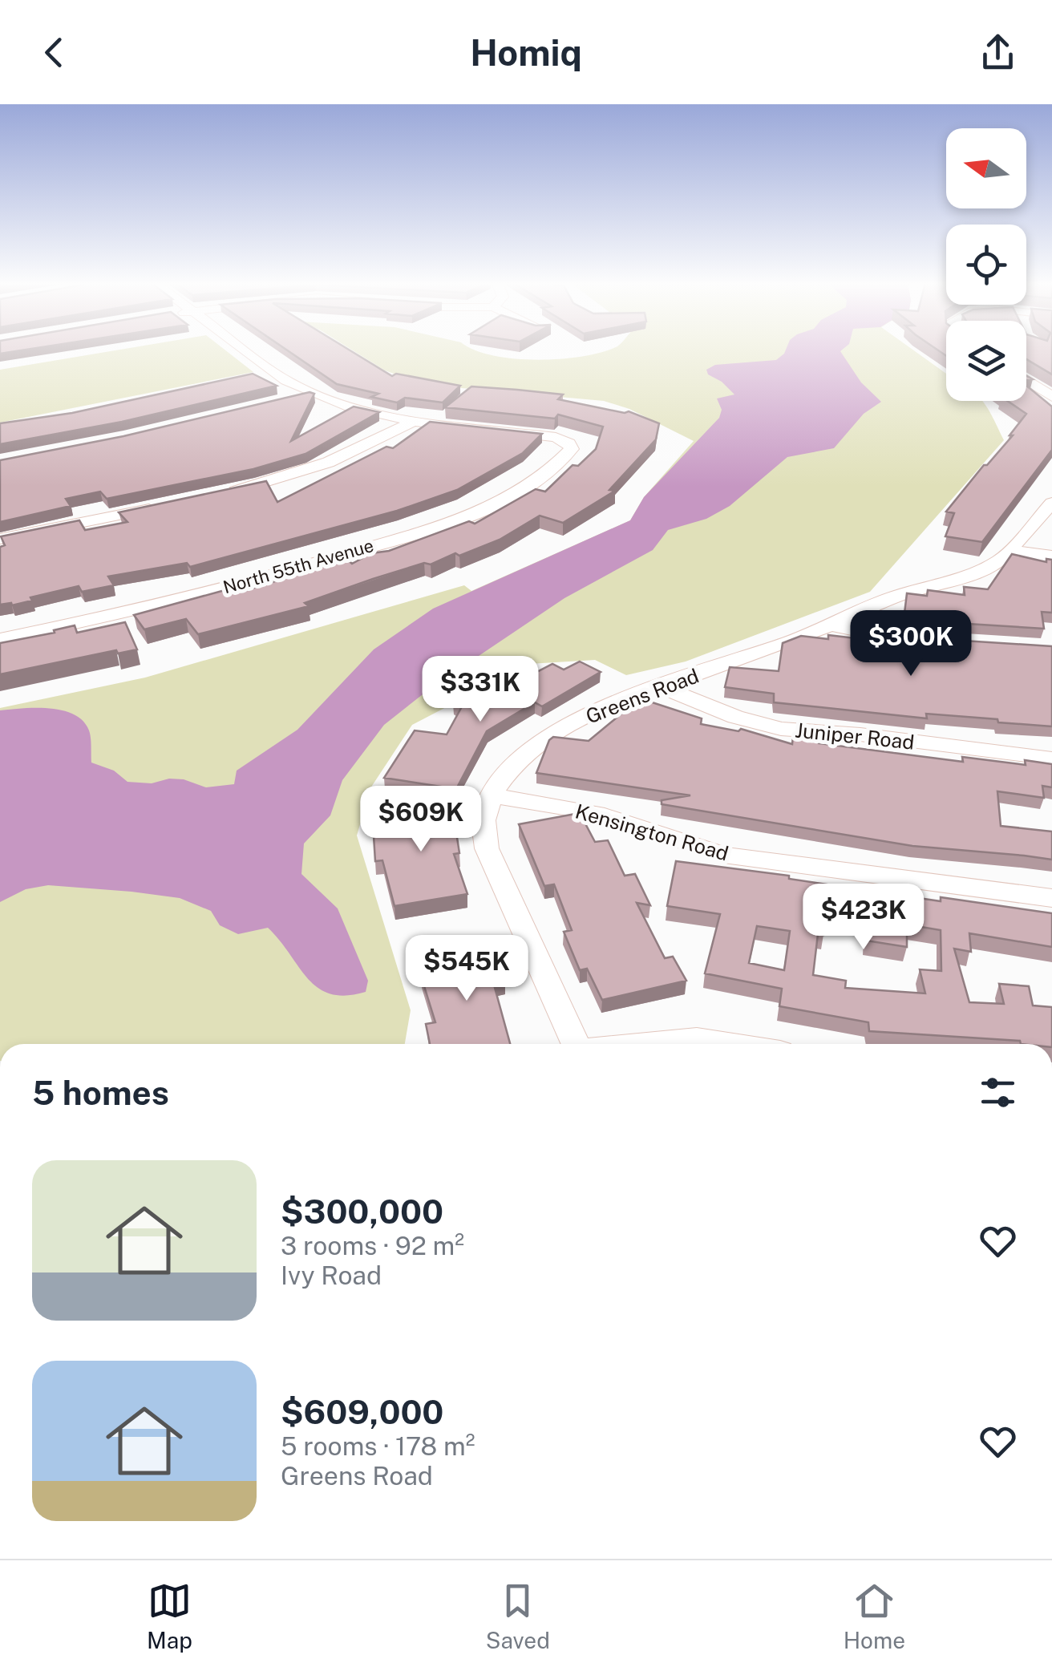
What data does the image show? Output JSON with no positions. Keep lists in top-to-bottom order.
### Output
{
  "streets": {
    "street": [
      "North 55th Avenue",
      "Greens Road",
      "Juniper Road",
      "Kensington Road"
    ]
  },
  "crossings": [
    ["Greens Road", "Juniper Road"],
    ["Greens Road", "Kensington Road"]
  ],
  "north": "left",
  "page": {
    "header": "Homiq",
    "price": [
      "$300K",
      "$331K",
      "$609K",
      "$423K",
      "$545K"
    ],
    "heading": "5 homes",
    "list": [
      {
        "name": "$300,000",
        "note": "3 rooms · 92 m² · Ivy Road"
      },
      {
        "name": "$609,000",
        "note": "5 rooms · 178 m² · Greens Road"
      }
    ],
    "tabs": ["Map", "Saved", "Home"]
  }
}
